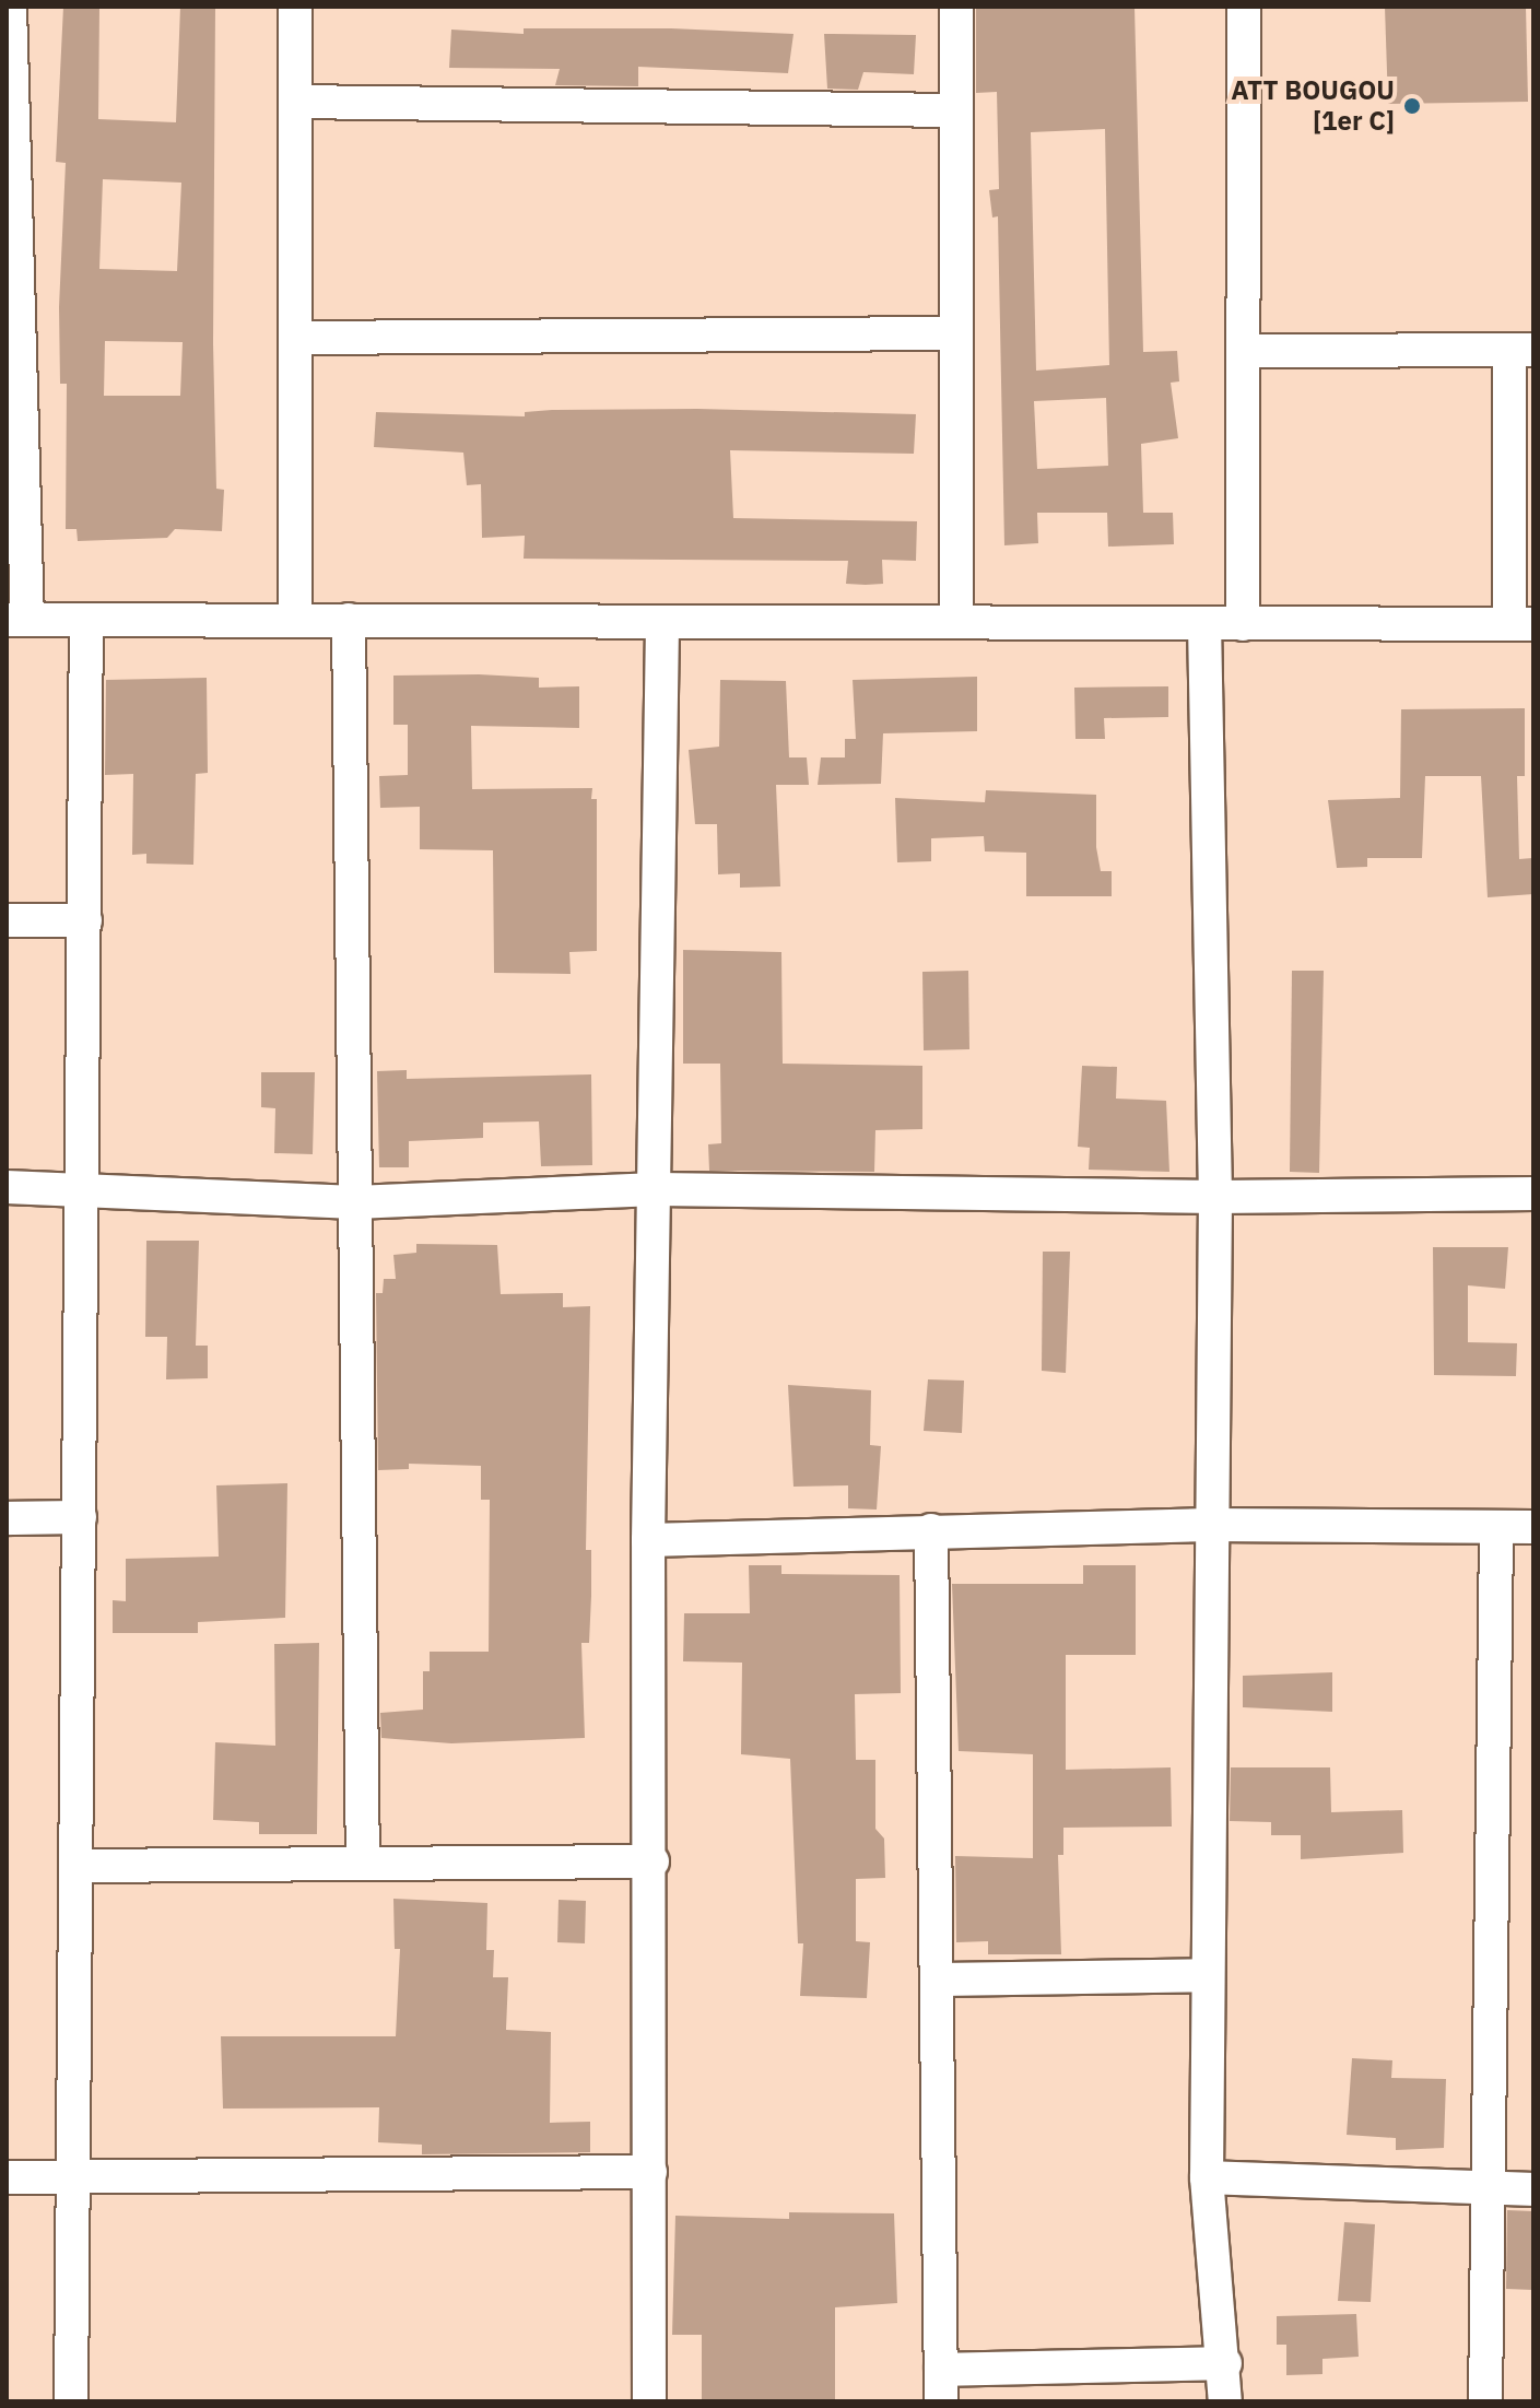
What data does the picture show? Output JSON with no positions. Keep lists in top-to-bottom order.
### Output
{
  "places": ["ATT BOUGOU [1er C]"]
}
